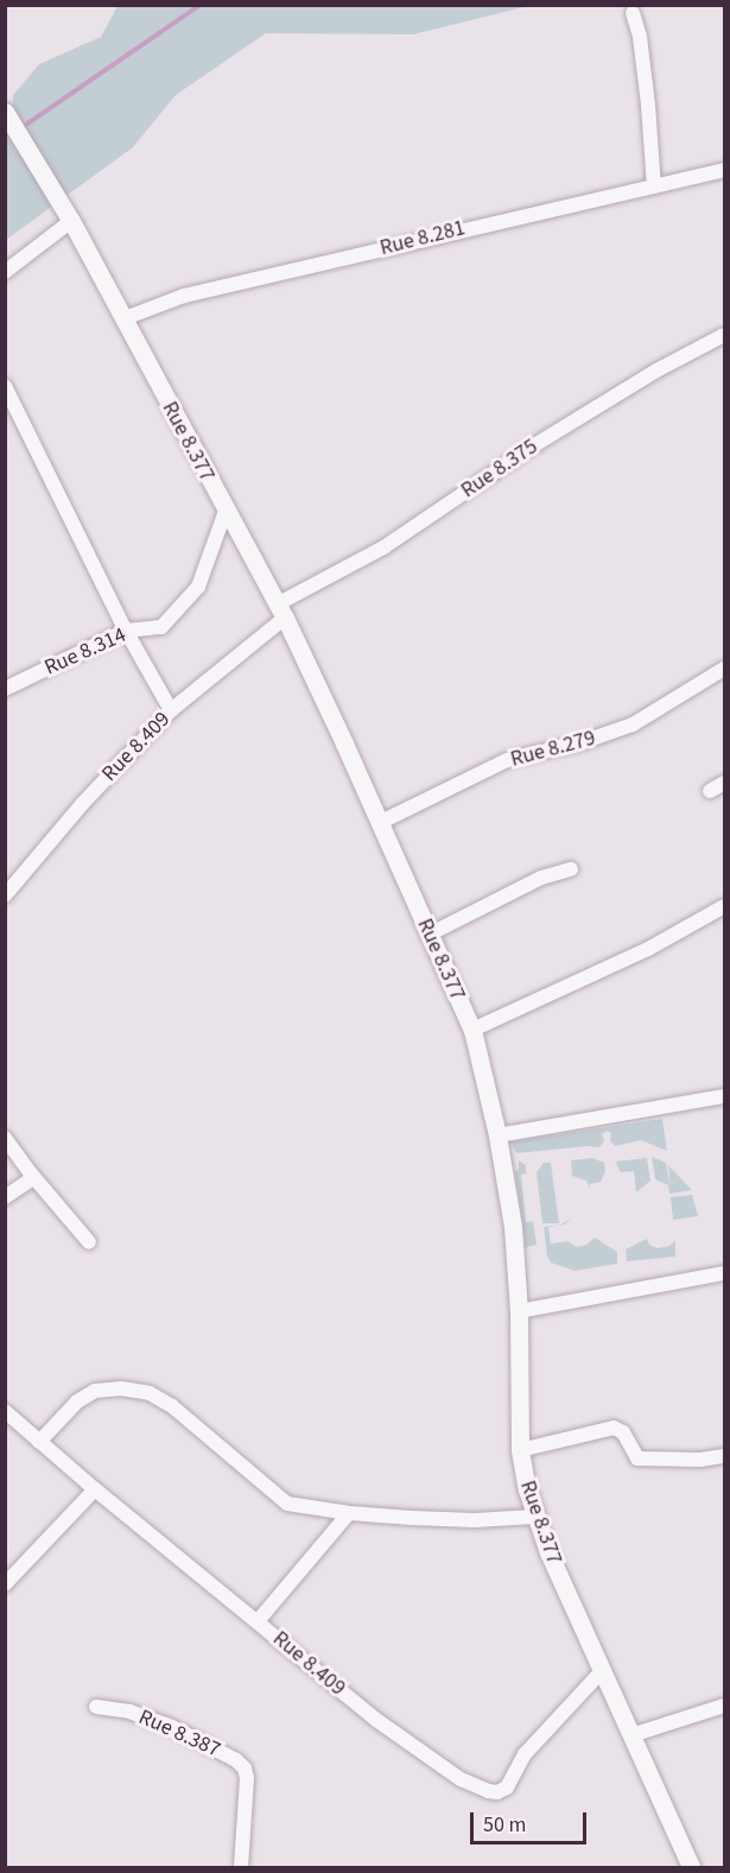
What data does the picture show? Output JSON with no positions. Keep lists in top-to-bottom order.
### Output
{
  "streets": {
    "street": [
      "Rue 8.281",
      "Rue 8.377",
      "Rue 8.375",
      "Rue 8.314",
      "Rue 8.409",
      "Rue 8.279",
      "Rue 8.387"
    ]
  },
  "crossings": [
    ["Rue 8.281", "Rue 8.377"],
    ["Rue 8.377", "Rue 8.375"],
    ["Rue 8.377", "Rue 8.314"],
    ["Rue 8.377", "Rue 8.409"],
    ["Rue 8.377", "Rue 8.279"],
    ["Rue 8.375", "Rue 8.409"]
  ],
  "scale_bar": "50 m"
}
